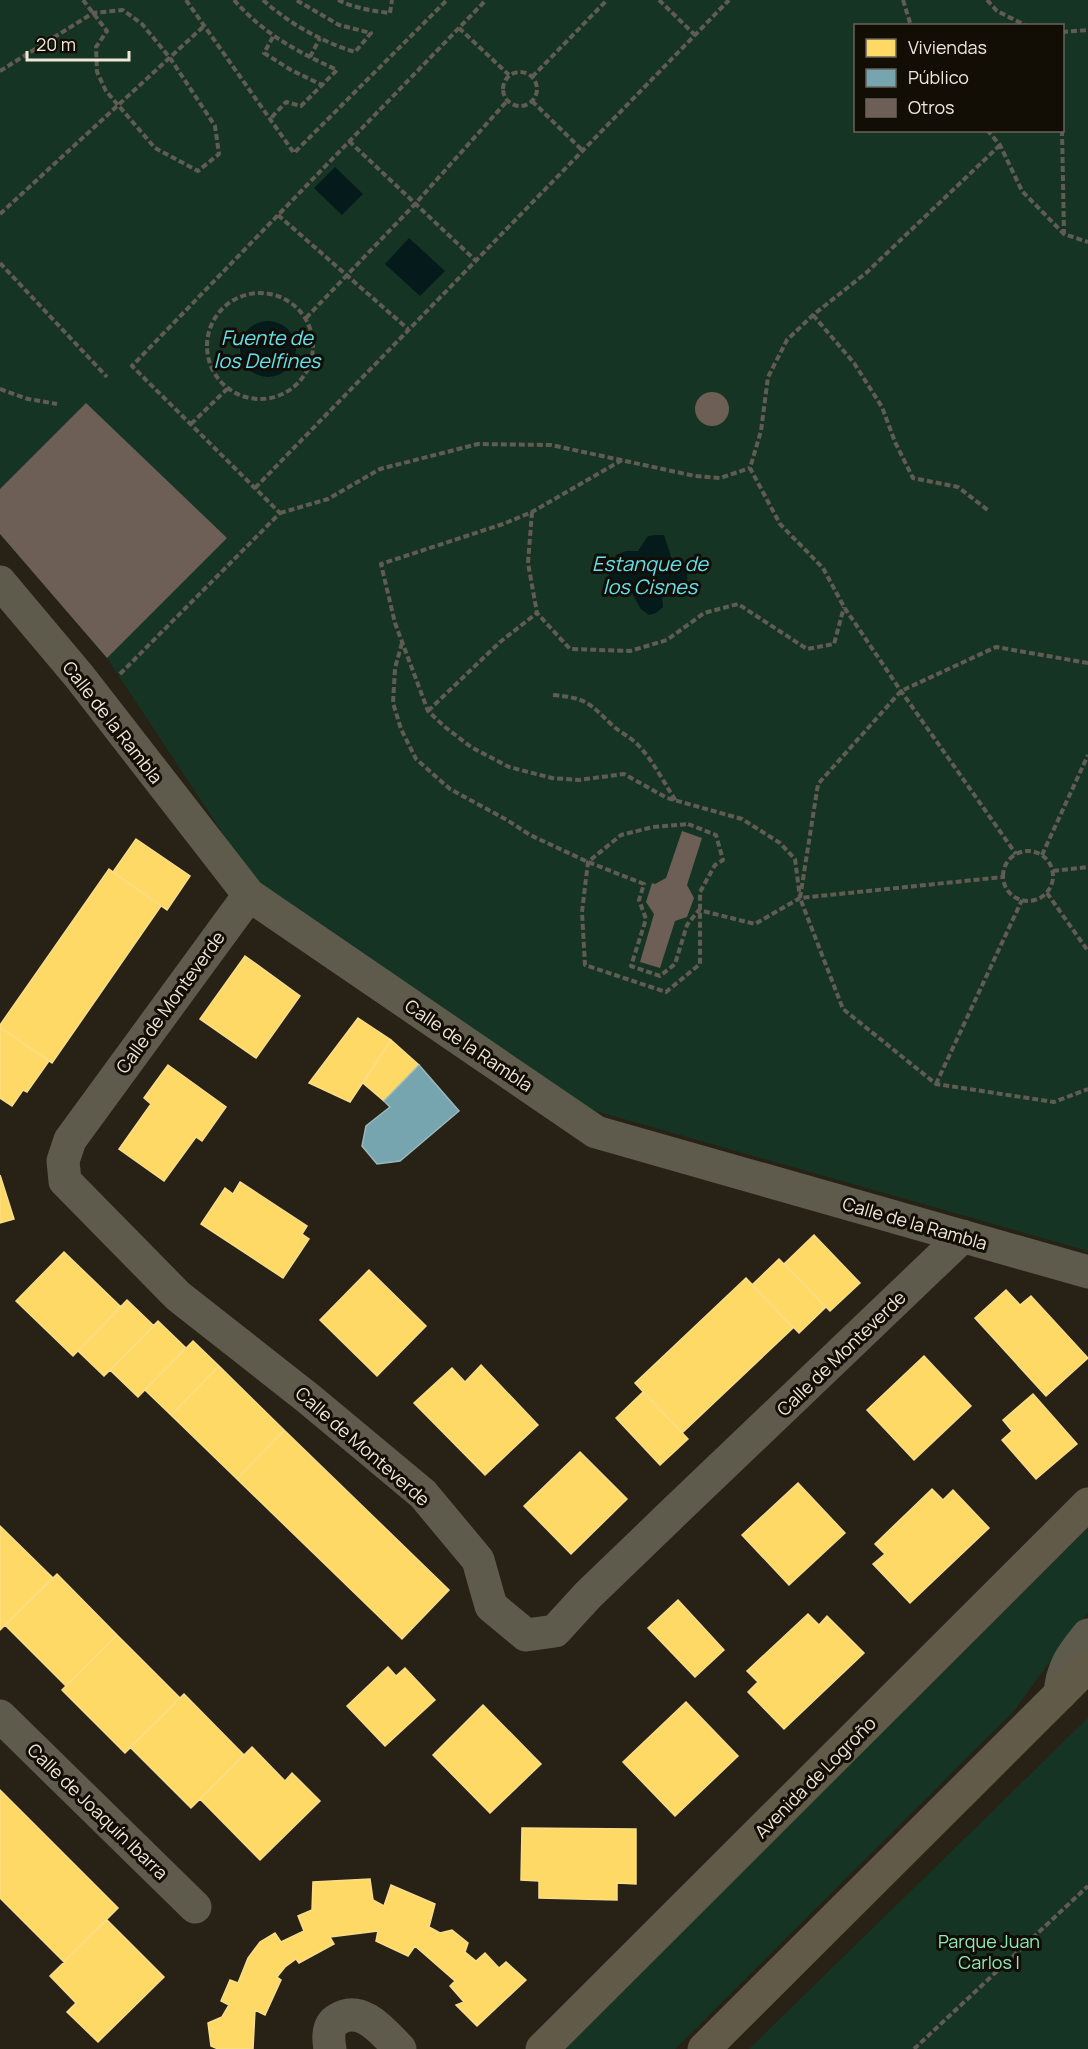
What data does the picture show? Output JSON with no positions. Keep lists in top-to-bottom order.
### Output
{
  "streets": {
    "main road": ["Avenida de Logroño"],
    "street": ["Calle de la Rambla", "Calle de Monteverde", "Calle de Joaquín Ibarra"]
  },
  "crossings": [
    ["Calle de la Rambla", "Calle de Monteverde"]
  ],
  "water": ["Fuente de los Delfines", "Estanque de los Cisnes"],
  "parks": ["Parque Juan Carlos I"],
  "legend": ["Viviendas", "Público", "Otros"],
  "scale_bar": "20 m"
}
